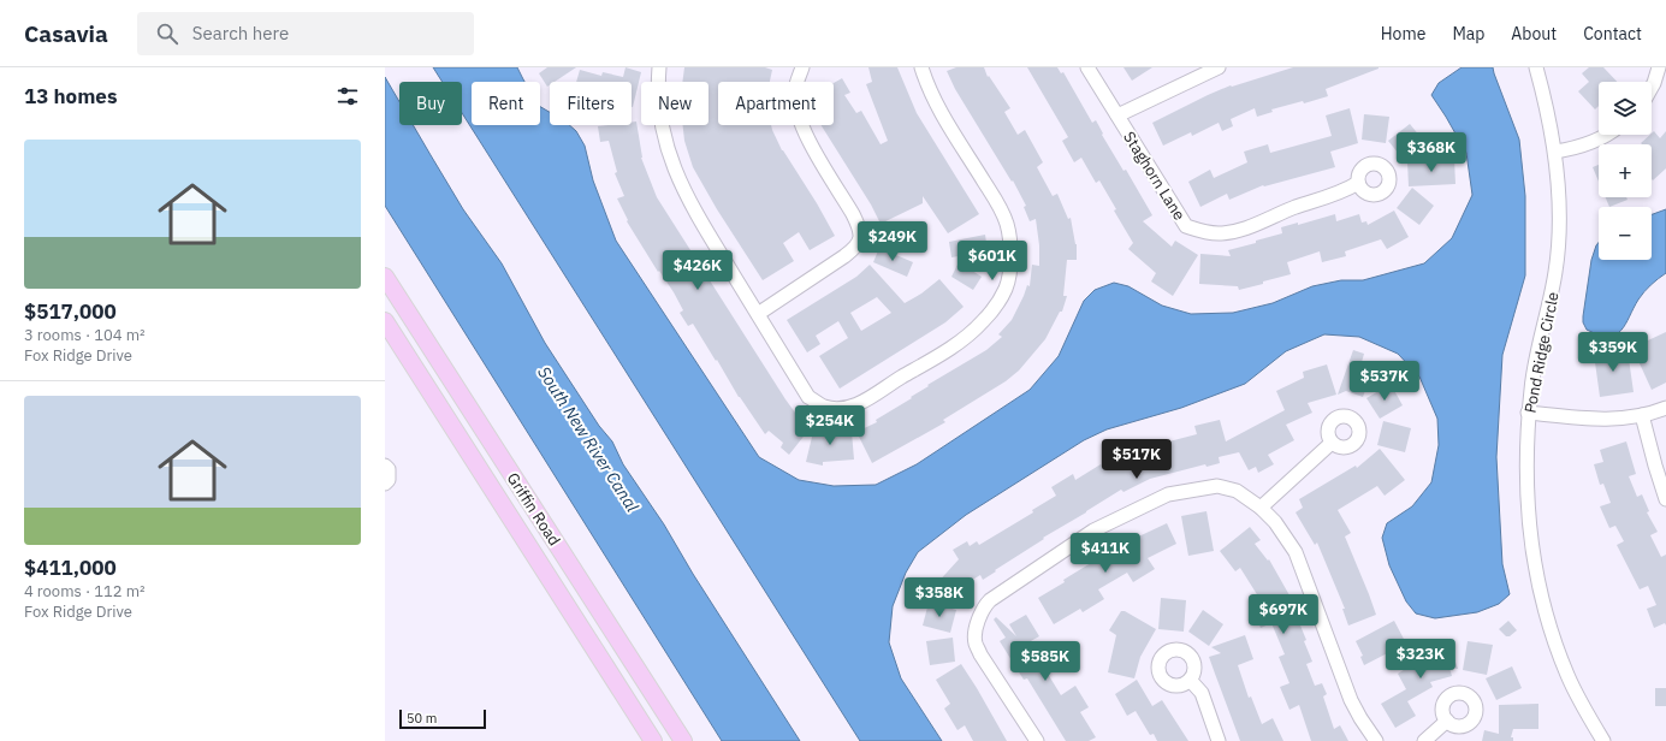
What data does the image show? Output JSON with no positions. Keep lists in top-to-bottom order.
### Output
{
  "streets": {
    "main road": ["Griffin Road"],
    "street": ["Staghorn Lane", "Pond Ridge Circle"]
  },
  "water": ["South New River Canal"],
  "scale_bar": "50 m",
  "page": {
    "header": "Casavia",
    "search": "Search here",
    "nav": [
      "Home",
      "Map",
      "About",
      "Contact"
    ],
    "heading": "13 homes",
    "map_buttons": ["+", "−"],
    "chip": [
      "Buy",
      "Rent",
      "Filters",
      "New",
      "Apartment"
    ],
    "list": [
      {
        "name": "$517,000",
        "note": "3 rooms · 104 m² · Fox Ridge Drive"
      },
      {
        "name": "$411,000",
        "note": "4 rooms · 112 m² · Fox Ridge Drive"
      }
    ],
    "price": [
      "$368K",
      "$249K",
      "$601K",
      "$426K",
      "$359K",
      "$537K",
      "$254K",
      "$517K",
      "$411K",
      "$358K",
      "$697K",
      "$323K",
      "$585K"
    ],
    "scale": "50 m"
  }
}
